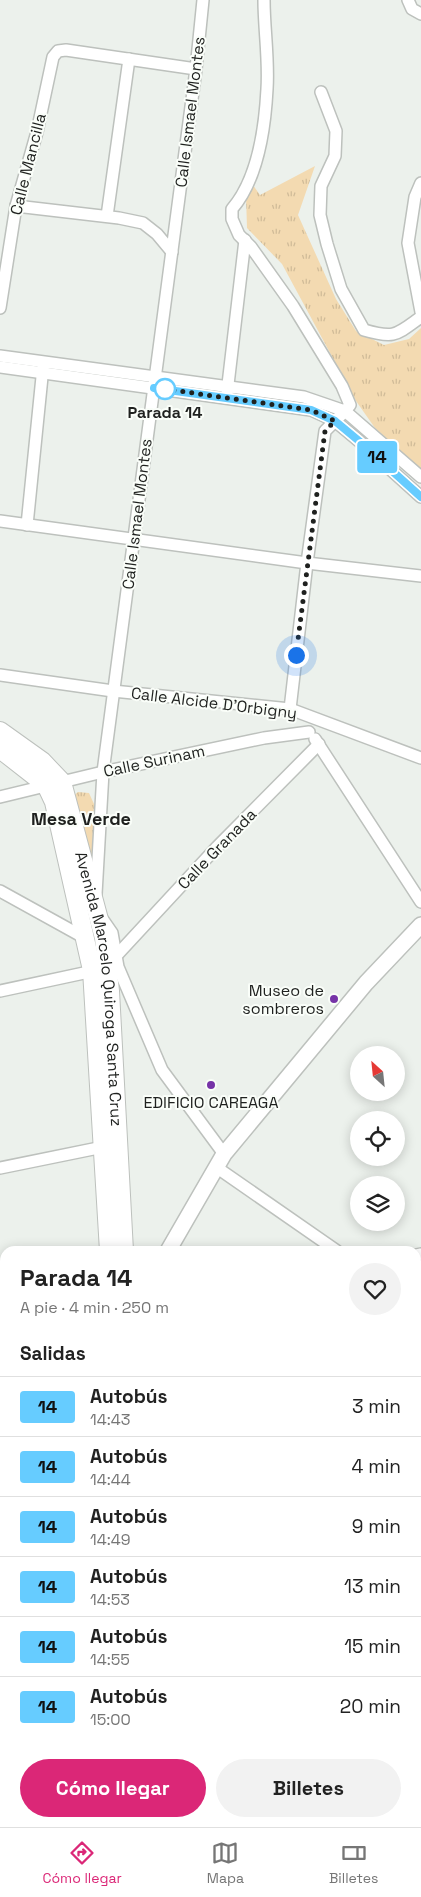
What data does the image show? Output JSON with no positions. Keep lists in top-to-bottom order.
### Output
{
  "streets": {
    "highway": ["Avenida Marcelo Quiroga Santa Cruz"],
    "street": [
      "Calle Ismael Montes",
      "Calle Mancilla",
      "Calle Alcide D'Orbigny",
      "Calle Surinam",
      "Calle Granada"
    ]
  },
  "crossings": [
    ["Calle Ismael Montes", "Calle Alcide D'Orbigny"],
    ["Calle Ismael Montes", "Calle Surinam"],
    ["Calle Ismael Montes", "Avenida Marcelo Quiroga Santa Cruz"],
    ["Calle Surinam", "Avenida Marcelo Quiroga Santa Cruz"],
    ["Calle Granada", "Avenida Marcelo Quiroga Santa Cruz"]
  ],
  "districts": ["Mesa Verde"],
  "places": ["Parada 14", "Museo de sombreros", "EDIFICIO CAREAGA"],
  "lines": ["bus line 14"],
  "north": "top left",
  "page": {
    "on_map": "14",
    "heading": [
      ["Parada 14", "A pie · 4 min · 250 m"],
      "Salidas"
    ],
    "list": [
      {
        "mark": "14",
        "name": "Autobús",
        "note": "14:43",
        "value": "3 min"
      },
      {
        "mark": "14",
        "name": "Autobús",
        "note": "14:44",
        "value": "4 min"
      },
      {
        "mark": "14",
        "name": "Autobús",
        "note": "14:49",
        "value": "9 min"
      },
      {
        "mark": "14",
        "name": "Autobús",
        "note": "14:53",
        "value": "13 min"
      },
      {
        "mark": "14",
        "name": "Autobús",
        "note": "14:55",
        "value": "15 min"
      },
      {
        "mark": "14",
        "name": "Autobús",
        "note": "15:00",
        "value": "20 min"
      }
    ],
    "buttons": ["Cómo llegar", "Billetes"],
    "tabs": ["Cómo llegar", "Mapa", "Billetes"]
  }
}
